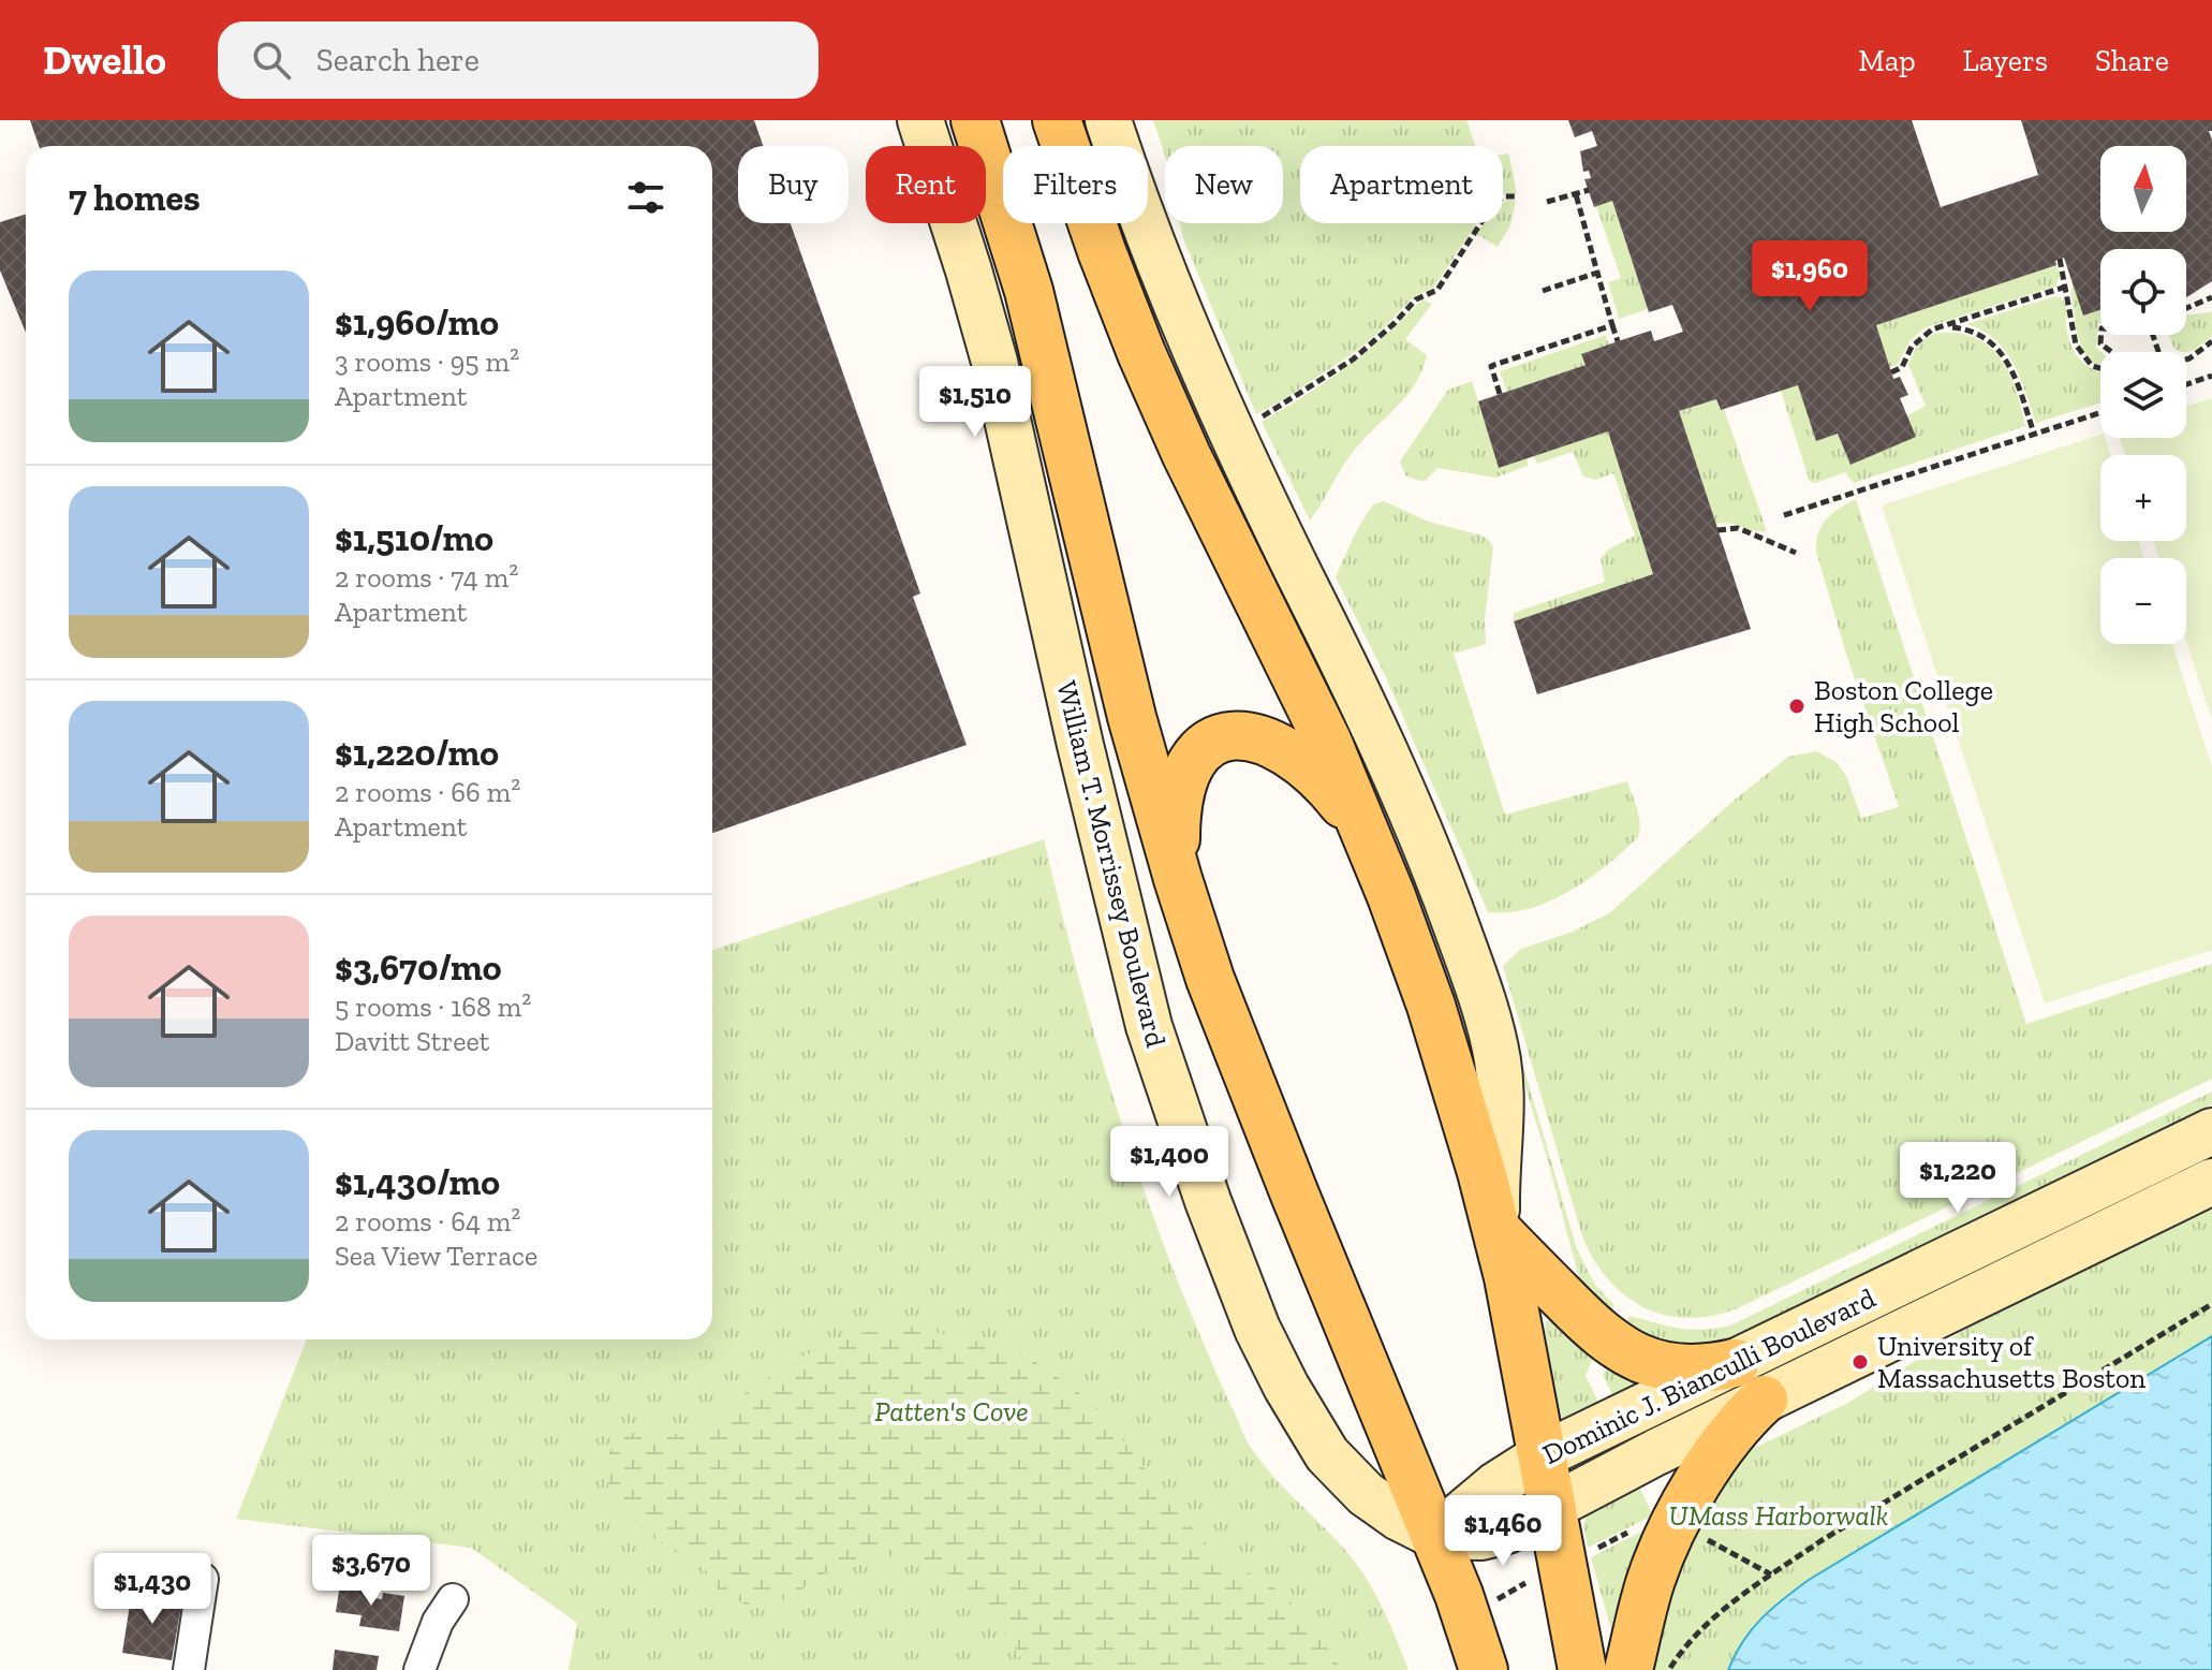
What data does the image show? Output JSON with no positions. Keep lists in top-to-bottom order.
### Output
{
  "streets": {
    "main road": ["William T. Morrissey Boulevard"],
    "street": ["Dominic J. Bianculli Boulevard"]
  },
  "crossings": [
    ["William T. Morrissey Boulevard", "Dominic J. Bianculli Boulevard"]
  ],
  "parks": ["Patten's Cove", "UMass Harborwalk"],
  "places": ["Boston College High School", "University of Massachusetts Boston"],
  "north": "top",
  "page": {
    "header": "Dwello",
    "search": "Search here",
    "nav": ["Map", "Layers", "Share"],
    "map_buttons": ["+", "−"],
    "chip": [
      "Buy",
      "Rent",
      "Filters",
      "New",
      "Apartment"
    ],
    "heading": "7 homes",
    "price": [
      "$1,960",
      "$1,510",
      "$1,400",
      "$1,220",
      "$1,460",
      "$3,670",
      "$1,430"
    ],
    "list": [
      {
        "name": "$1,960/mo",
        "note": "3 rooms · 95 m² · Apartment"
      },
      {
        "name": "$1,510/mo",
        "note": "2 rooms · 74 m² · Apartment"
      },
      {
        "name": "$1,220/mo",
        "note": "2 rooms · 66 m² · Apartment"
      },
      {
        "name": "$3,670/mo",
        "note": "5 rooms · 168 m² · Davitt Street"
      },
      {
        "name": "$1,430/mo",
        "note": "2 rooms · 64 m² · Sea View Terrace"
      }
    ]
  }
}
